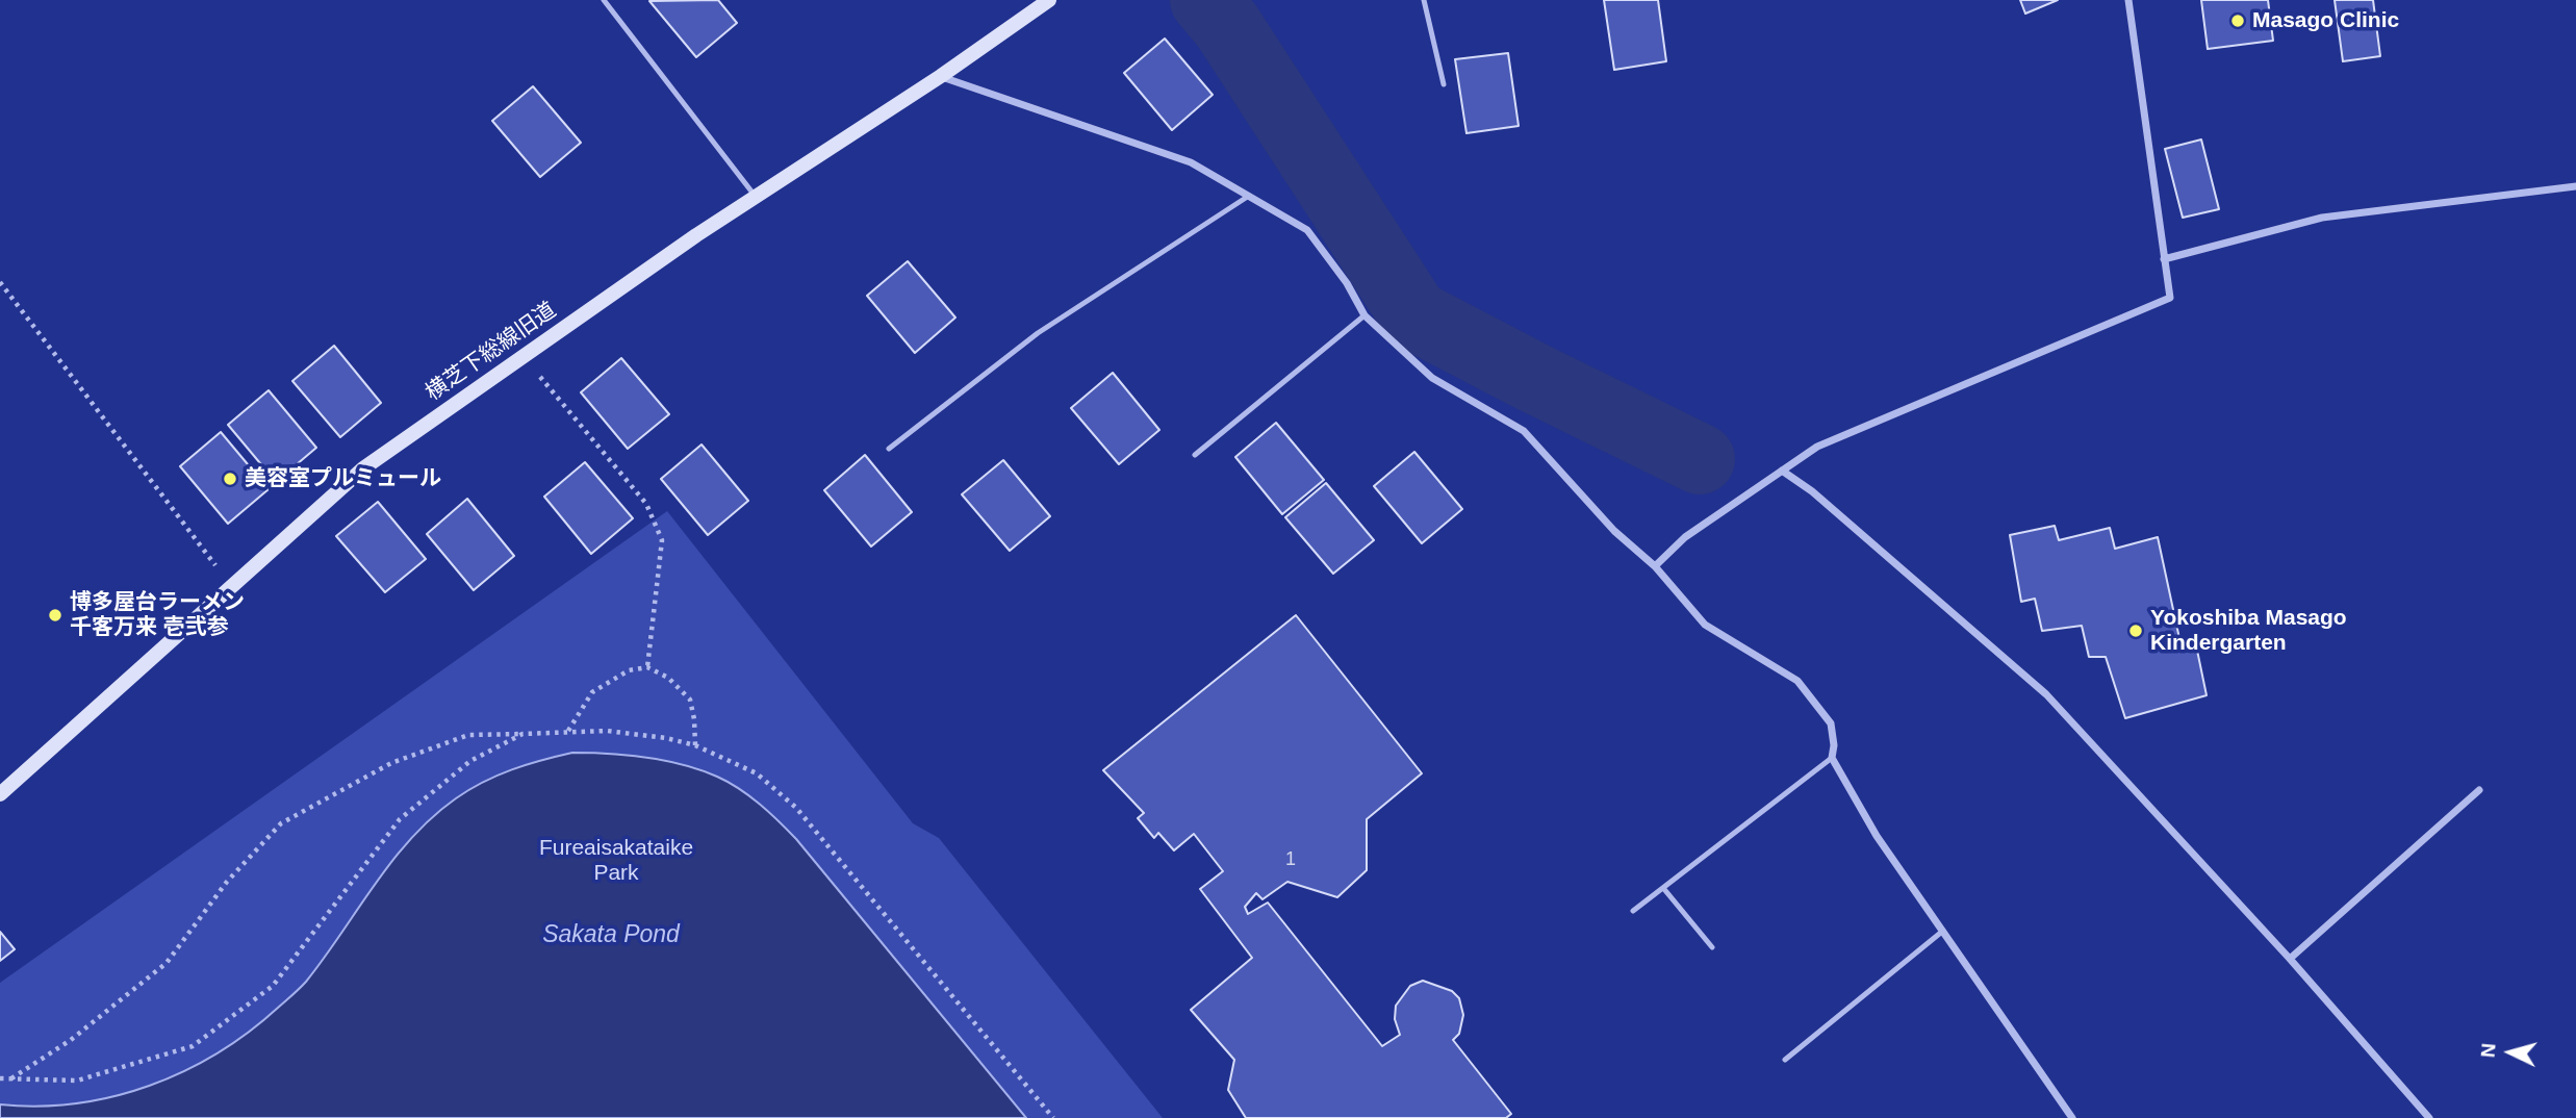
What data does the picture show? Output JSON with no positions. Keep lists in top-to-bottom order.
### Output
{
  "streets": {
    "street": ["横芝下総線旧道"]
  },
  "water": ["Sakata Pond"],
  "parks": ["Fureaisakataike Park"],
  "places": [
    "Masago Clinic",
    "美容室プルミュール",
    "博多屋台ラーメン 千客万来 壱弐参",
    "Yokoshiba Masago Kindergarten"
  ],
  "house_numbers": ["1"],
  "north": "left"
}
